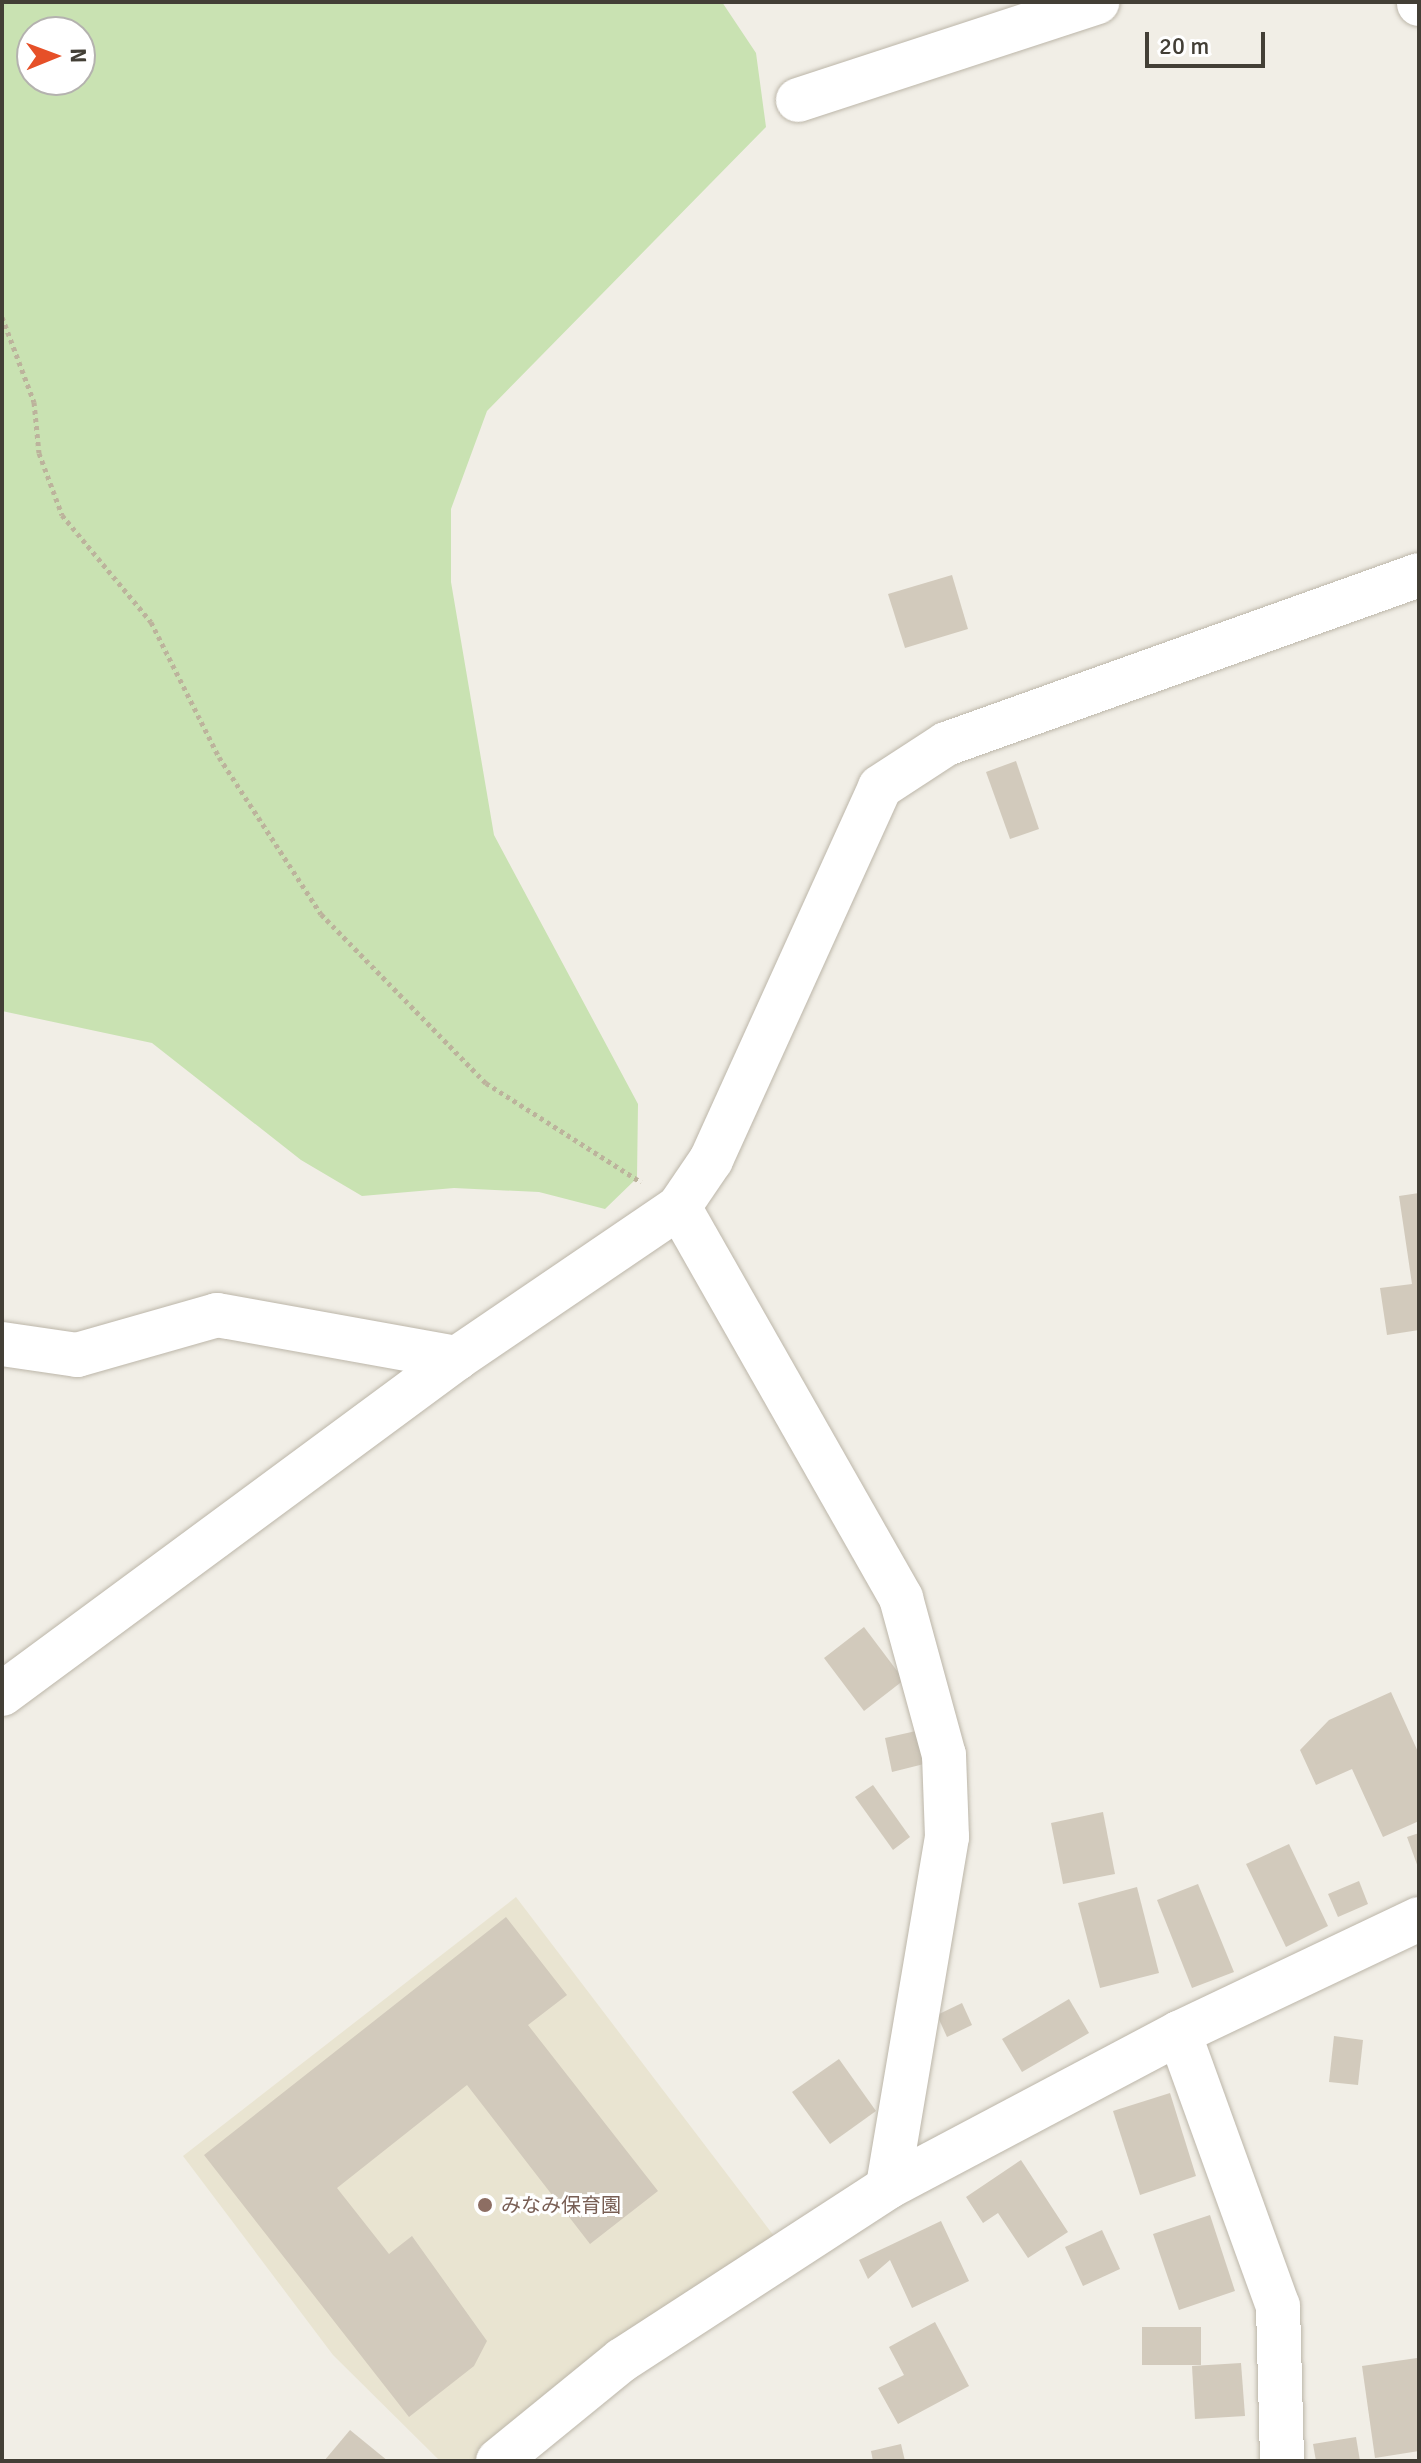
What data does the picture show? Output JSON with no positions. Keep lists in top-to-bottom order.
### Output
{
  "places": ["みなみ保育園"],
  "scale_bar": "20 m",
  "north": "right"
}
